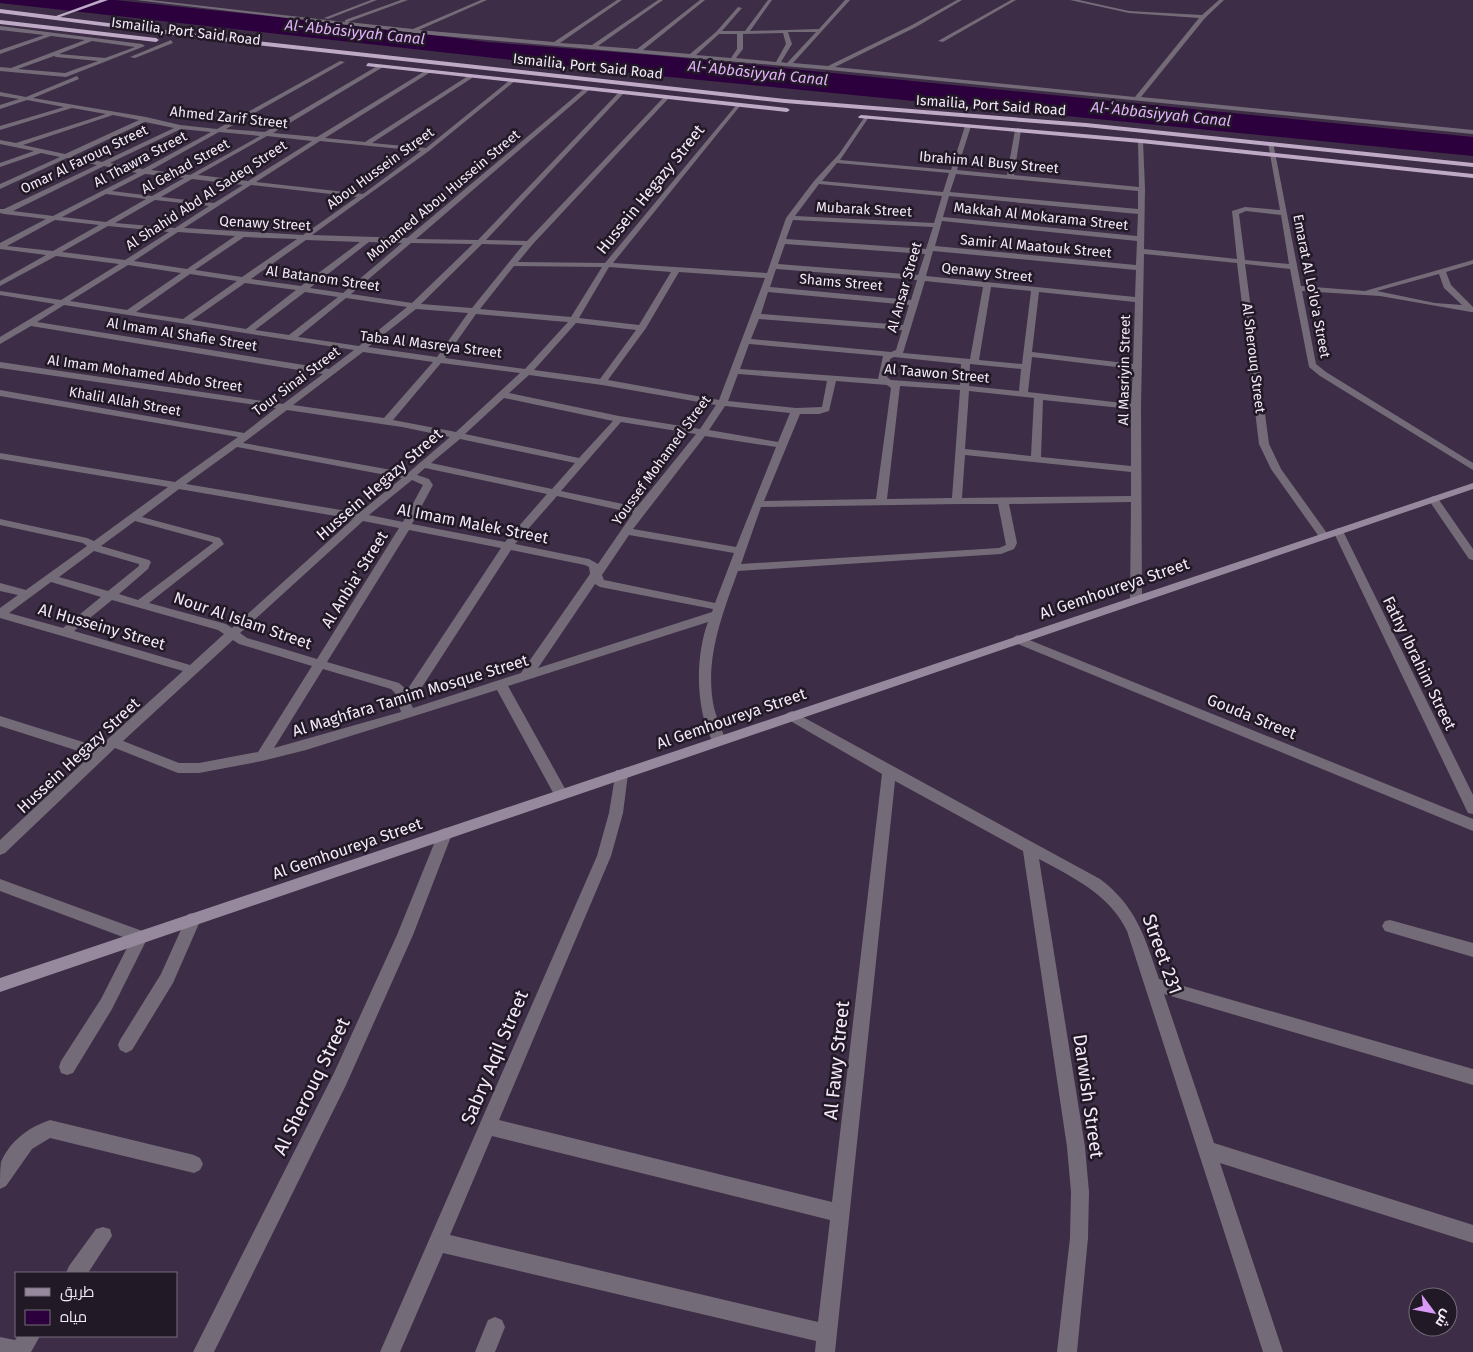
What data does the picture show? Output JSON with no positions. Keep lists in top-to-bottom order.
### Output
{
  "streets": {
    "highway": ["Ismailia, Port Said Road"],
    "main road": ["Al Gemhoureya Street"],
    "street": [
      "Ahmed Zarif Street",
      "Omar Al Farouq Street",
      "Al Thawra Street",
      "Ibrahim Al Busy Street",
      "Al Gehad Street",
      "Abou Hussein Street",
      "Hussein Hegazy Street",
      "Al Shahid Abd Al Sadeq Street",
      "Mohamed Abou Hussein Street",
      "Mubarak Street",
      "Makkah Al Mokarama Street",
      "Qenawy Street",
      "Samir Al Maatouk Street",
      "Al Batanom Street",
      "Shams Street",
      "Emarat Al Lo'lo'a Street",
      "Al Ansar Street",
      "Al Imam Al Shafie Street",
      "Taba Al Masreya Street",
      "Al Sherouq Street",
      "Al Masriyin Street",
      "Al Imam Mohamed Abdo Street",
      "Al Taawon Street",
      "Tour Sinai Street",
      "Khalil Allah Street",
      "Youssef Mohamed Street",
      "Al Imam Malek Street",
      "Al Anbia' Street",
      "Nour Al Islam Street",
      "Al Husseiny Street",
      "Fathy Ibrahim Street",
      "Al Maghfara Tamim Mosque Street",
      "Gouda Street",
      "Street 231",
      "Sabry Aqil Street",
      "Al Fawy Street",
      "Darwish Street"
    ]
  },
  "crossings": [
    ["Ismailia, Port Said Road", "Al Gehad Street"],
    ["Ismailia, Port Said Road", "Abou Hussein Street"],
    ["Ismailia, Port Said Road", "Hussein Hegazy Street"],
    ["Ismailia, Port Said Road", "Al Shahid Abd Al Sadeq Street"],
    ["Ismailia, Port Said Road", "Mohamed Abou Hussein Street"],
    ["Ismailia, Port Said Road", "Emarat Al Lo'lo'a Street"],
    ["Ismailia, Port Said Road", "Al Ansar Street"],
    ["Ismailia, Port Said Road", "Al Masriyin Street"],
    ["Ismailia, Port Said Road", "Tour Sinai Street"],
    ["Ismailia, Port Said Road", "Youssef Mohamed Street"],
    ["Ahmed Zarif Street", "Omar Al Farouq Street"],
    ["Ahmed Zarif Street", "Al Thawra Street"],
    ["Ahmed Zarif Street", "Al Gehad Street"],
    ["Ahmed Zarif Street", "Abou Hussein Street"],
    ["Ahmed Zarif Street", "Al Shahid Abd Al Sadeq Street"],
    ["Omar Al Farouq Street", "Qenawy Street"],
    ["Al Thawra Street", "Qenawy Street"],
    ["Al Thawra Street", "Al Batanom Street"],
    ["Ibrahim Al Busy Street", "Al Ansar Street"],
    ["Ibrahim Al Busy Street", "Al Masriyin Street"],
    ["Ibrahim Al Busy Street", "Youssef Mohamed Street"],
    ["Al Gehad Street", "Qenawy Street"],
    ["Al Gehad Street", "Al Batanom Street"],
    ["Abou Hussein Street", "Qenawy Street"],
    ["Abou Hussein Street", "Al Batanom Street"],
    ["Abou Hussein Street", "Taba Al Masreya Street"],
    ["Hussein Hegazy Street", "Al Batanom Street"],
    ["Hussein Hegazy Street", "Taba Al Masreya Street"],
    ["Hussein Hegazy Street", "Al Imam Mohamed Abdo Street"],
    ["Hussein Hegazy Street", "Al Imam Malek Street"],
    ["Hussein Hegazy Street", "Al Anbia' Street"],
    ["Hussein Hegazy Street", "Nour Al Islam Street"],
    ["Hussein Hegazy Street", "Al Husseiny Street"],
    ["Hussein Hegazy Street", "Al Maghfara Tamim Mosque Street"],
    ["Al Shahid Abd Al Sadeq Street", "Qenawy Street"],
    ["Al Shahid Abd Al Sadeq Street", "Al Batanom Street"],
    ["Al Shahid Abd Al Sadeq Street", "Al Imam Al Shafie Street"],
    ["Al Shahid Abd Al Sadeq Street", "Taba Al Masreya Street"],
    ["Mohamed Abou Hussein Street", "Qenawy Street"],
    ["Mohamed Abou Hussein Street", "Al Batanom Street"],
    ["Mohamed Abou Hussein Street", "Taba Al Masreya Street"],
    ["Mubarak Street", "Makkah Al Mokarama Street"],
    ["Mubarak Street", "Al Ansar Street"],
    ["Mubarak Street", "Youssef Mohamed Street"],
    ["Makkah Al Mokarama Street", "Al Ansar Street"],
    ["Makkah Al Mokarama Street", "Al Masriyin Street"],
    ["Qenawy Street", "Al Ansar Street"],
    ["Qenawy Street", "Al Masriyin Street"],
    ["Qenawy Street", "Tour Sinai Street"],
    ["Qenawy Street", "Youssef Mohamed Street"],
    ["Samir Al Maatouk Street", "Al Ansar Street"],
    ["Samir Al Maatouk Street", "Al Masriyin Street"],
    ["Samir Al Maatouk Street", "Youssef Mohamed Street"],
    ["Al Batanom Street", "Tour Sinai Street"],
    ["Shams Street", "Al Ansar Street"],
    ["Shams Street", "Youssef Mohamed Street"],
    ["Emarat Al Lo'lo'a Street", "Al Sherouq Street"],
    ["Al Ansar Street", "Al Taawon Street"],
    ["Al Imam Al Shafie Street", "Tour Sinai Street"],
    ["Taba Al Masreya Street", "Al Taawon Street"],
    ["Taba Al Masreya Street", "Tour Sinai Street"],
    ["Taba Al Masreya Street", "Youssef Mohamed Street"],
    ["Al Sherouq Street", "Al Gemhoureya Street"],
    ["Al Masriyin Street", "Al Taawon Street"],
    ["Al Masriyin Street", "Al Gemhoureya Street"],
    ["Al Imam Mohamed Abdo Street", "Tour Sinai Street"],
    ["Al Taawon Street", "Youssef Mohamed Street"],
    ["Tour Sinai Street", "Khalil Allah Street"],
    ["Tour Sinai Street", "Al Imam Malek Street"],
    ["Tour Sinai Street", "Nour Al Islam Street"],
    ["Tour Sinai Street", "Al Husseiny Street"],
    ["Youssef Mohamed Street", "Al Imam Malek Street"],
    ["Youssef Mohamed Street", "Al Maghfara Tamim Mosque Street"],
    ["Al Imam Malek Street", "Al Anbia' Street"],
    ["Al Imam Malek Street", "Al Maghfara Tamim Mosque Street"],
    ["Al Anbia' Street", "Nour Al Islam Street"],
    ["Al Anbia' Street", "Al Maghfara Tamim Mosque Street"],
    ["Al Gemhoureya Street", "Fathy Ibrahim Street"],
    ["Al Gemhoureya Street", "Gouda Street"],
    ["Al Gemhoureya Street", "Street 231"],
    ["Al Gemhoureya Street", "Sabry Aqil Street"],
    ["Nour Al Islam Street", "Al Maghfara Tamim Mosque Street"],
    ["Street 231", "Al Fawy Street"],
    ["Street 231", "Darwish Street"]
  ],
  "water": ["Al-ʿAbbāsiyyah Canal"],
  "legend": ["طريق", "مياه"],
  "north": "bottom right"
}
